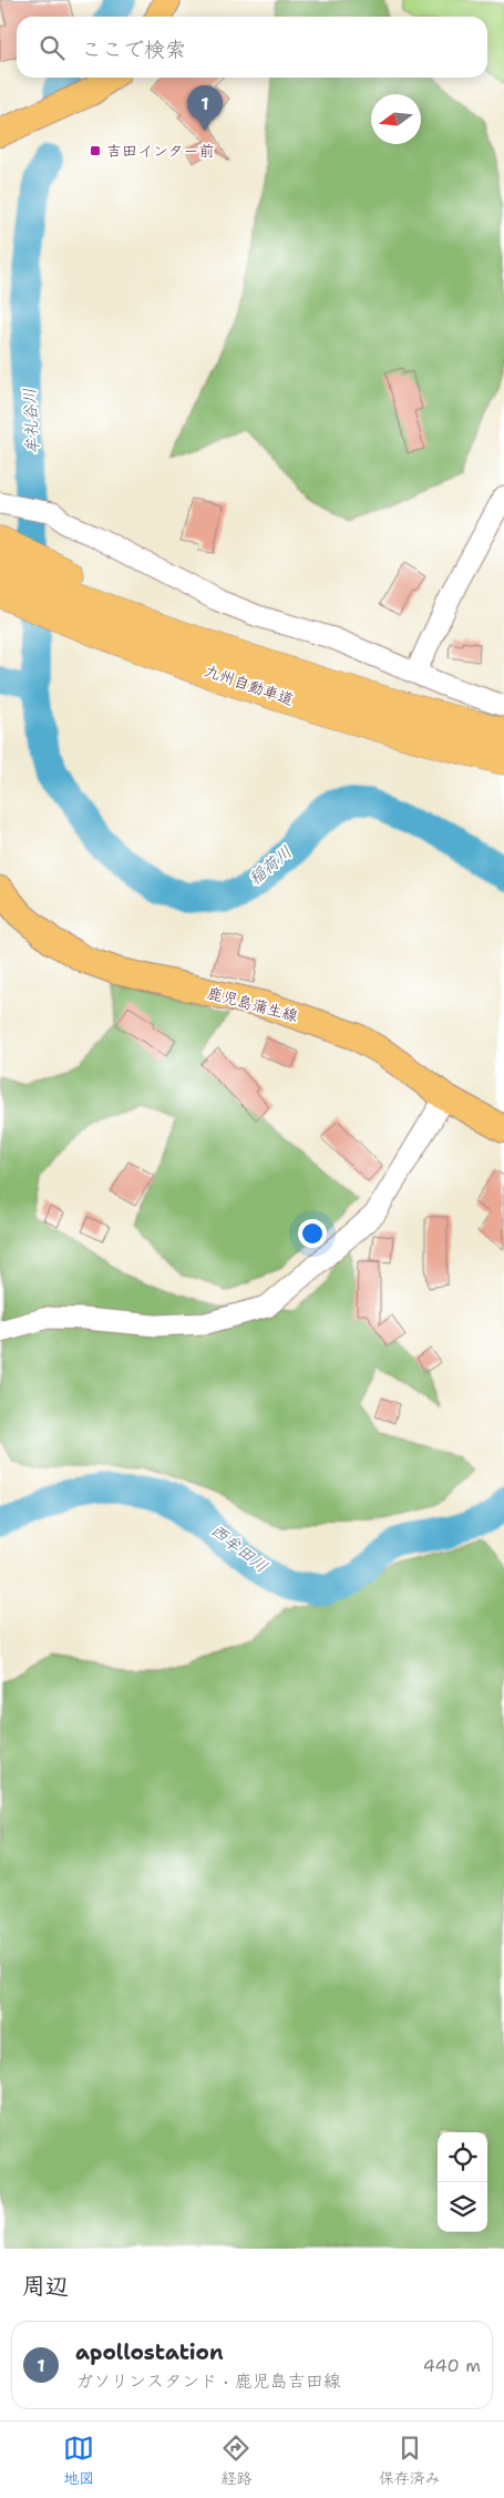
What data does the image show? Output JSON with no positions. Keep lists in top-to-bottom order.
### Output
{
  "streets": {
    "highway": ["九州自動車道"],
    "main road": ["鹿児島蒲生線"]
  },
  "water": ["牟礼谷川", "稲荷川", "西牟田川"],
  "places": {
    "transit": ["吉田インター前"]
  },
  "north": "left",
  "page": {
    "search": "ここで検索",
    "pins": "1",
    "heading": "周辺",
    "list": [
      {
        "mark": "1",
        "name": "apollostation",
        "note": "ガソリンスタンド · 鹿児島吉田線",
        "value": "440 m"
      }
    ],
    "nav": ["地図", "経路", "保存済み"]
  }
}
